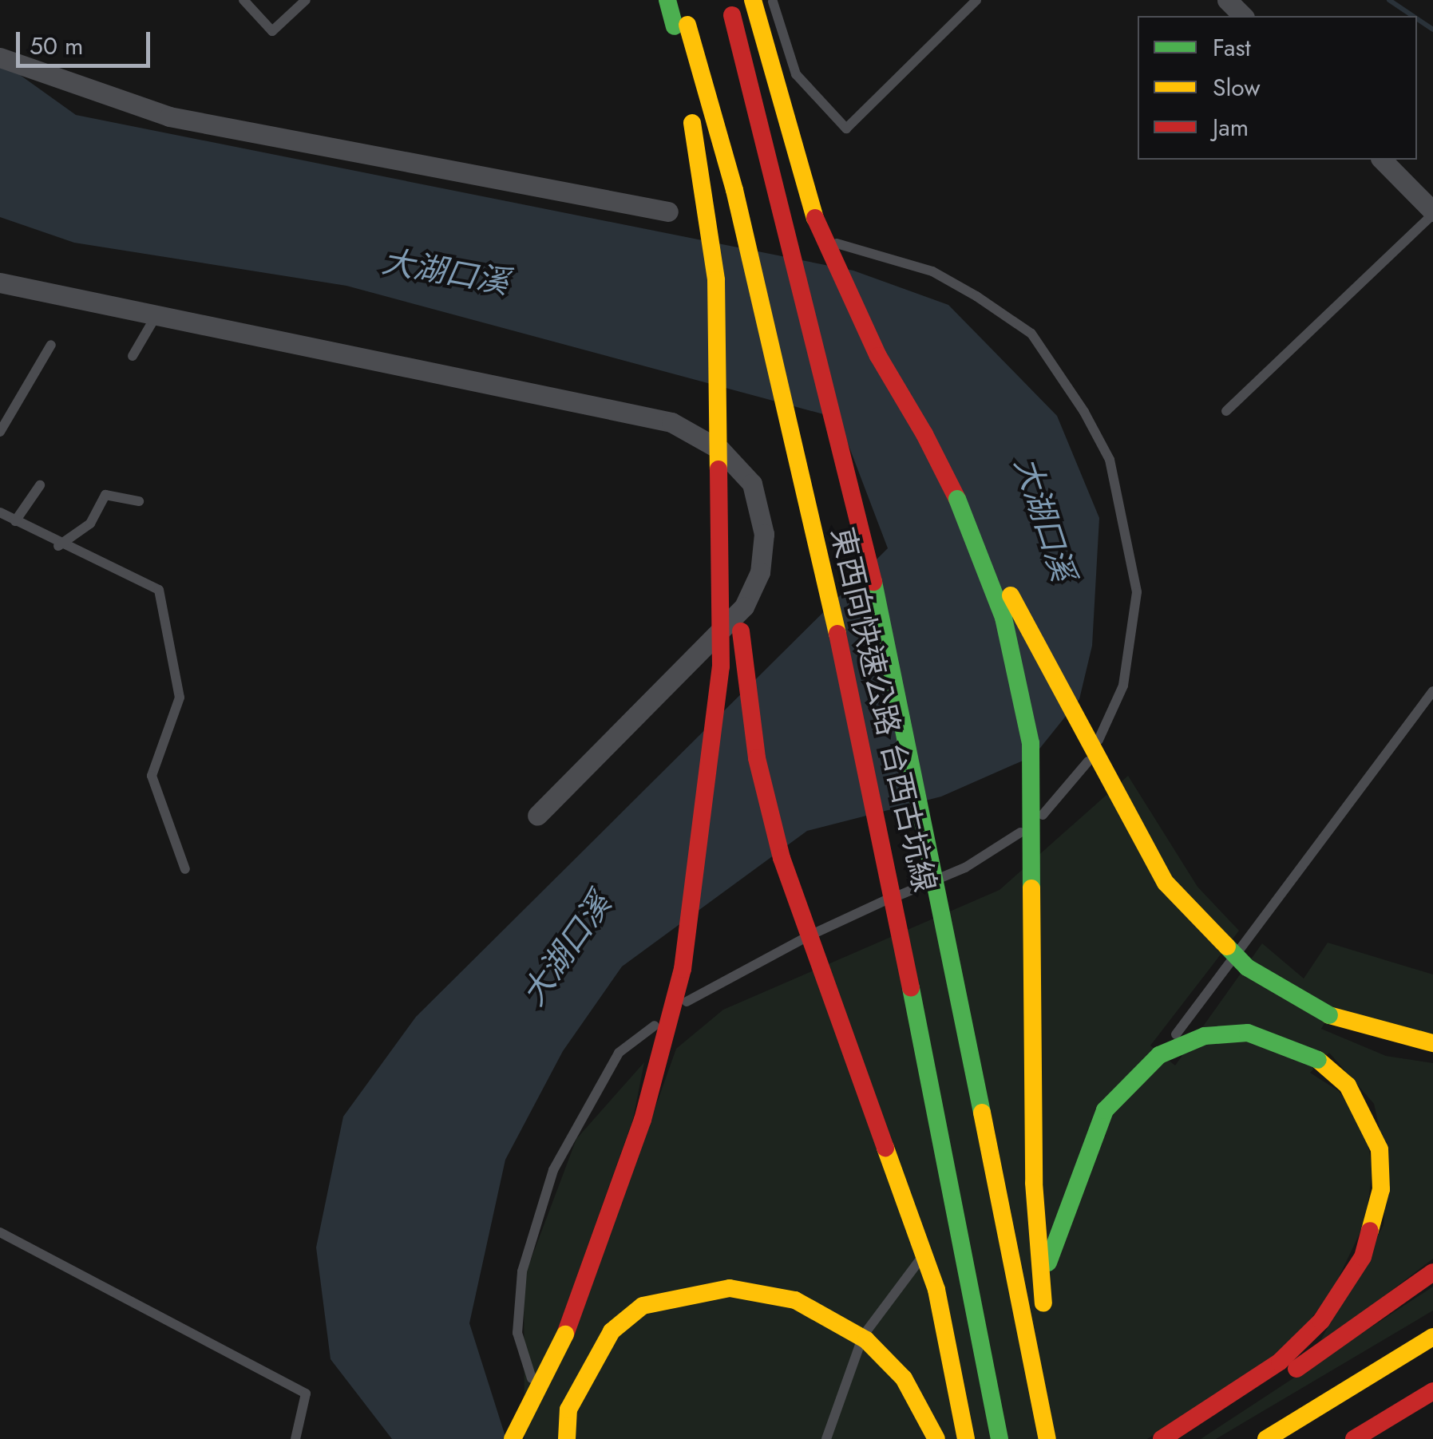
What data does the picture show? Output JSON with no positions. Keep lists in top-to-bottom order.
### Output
{
  "streets": {
    "highway": ["東西向快速公路 台西古坑線"]
  },
  "water": ["大湖口溪"],
  "legend": ["Fast", "Slow", "Jam"],
  "scale_bar": "50 m"
}
